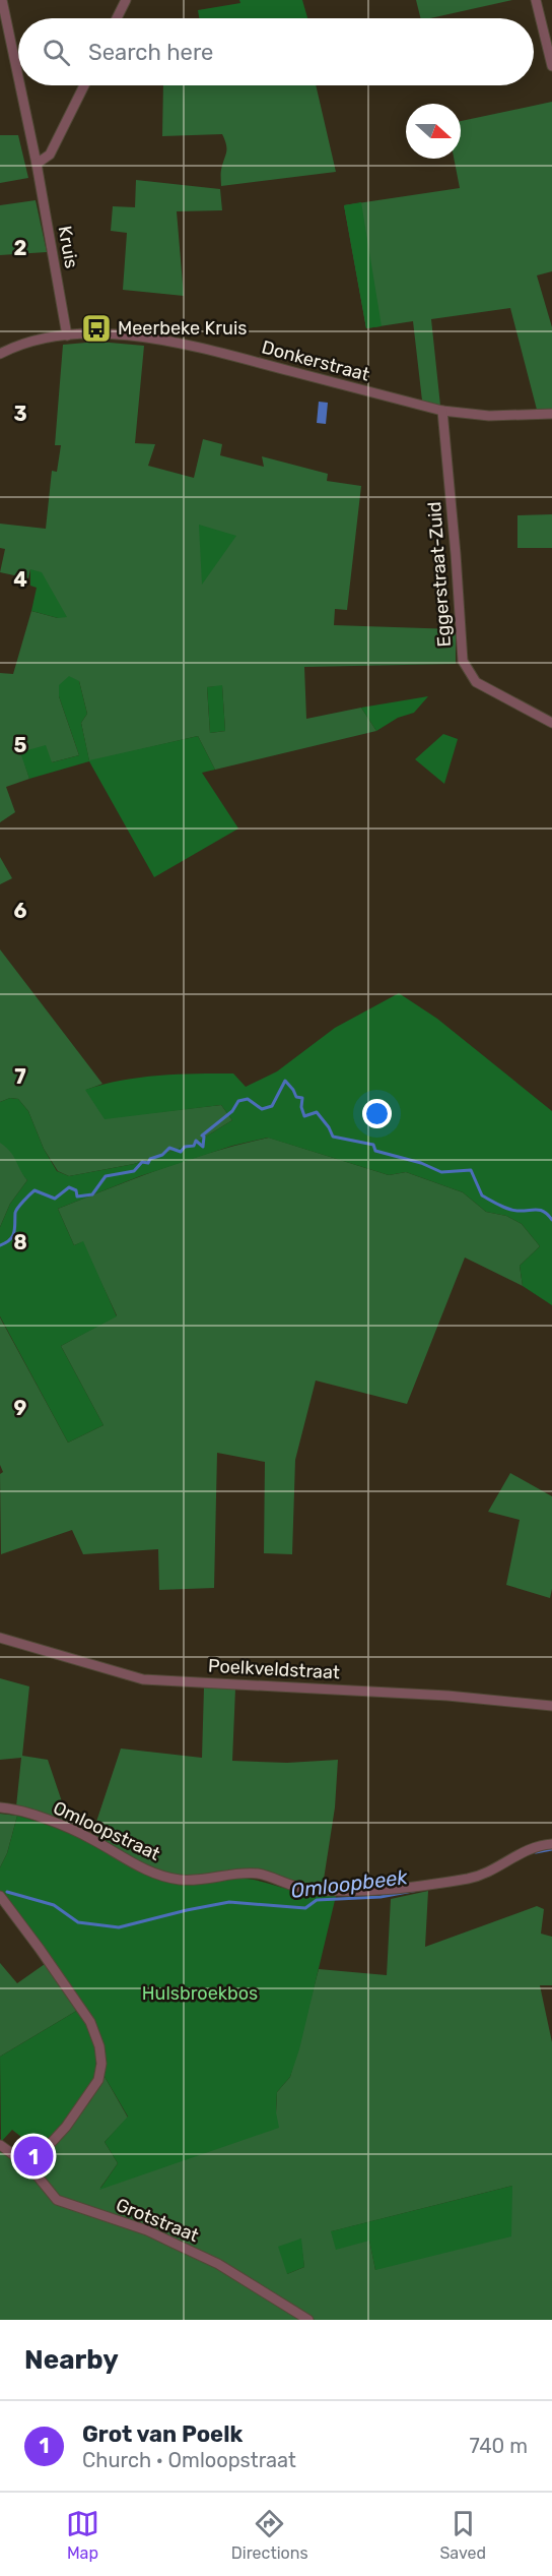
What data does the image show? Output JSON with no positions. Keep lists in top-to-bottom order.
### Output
{
  "streets": {
    "street": [
      "Kruis",
      "Donkerstraat",
      "Eggerstraat-Zuid",
      "Poelkveldstraat",
      "Omloopstraat",
      "Grotstraat"
    ]
  },
  "crossings": [
    ["Kruis", "Donkerstraat"],
    ["Donkerstraat", "Eggerstraat-Zuid"]
  ],
  "water": ["Omloopbeek"],
  "parks": ["Hulsbroekbos"],
  "places": {
    "bus stop": ["Meerbeke Kruis"]
  },
  "north": "right",
  "page": {
    "search": "Search here",
    "pins": "1",
    "heading": "Nearby",
    "list": [
      {
        "mark": "1",
        "name": "Grot van Poelk",
        "note": "Church · Omloopstraat",
        "value": "740 m"
      }
    ],
    "nav": ["Map", "Directions", "Saved"]
  },
  "grid": {
    "rows": [
      "2",
      "3",
      "4",
      "5",
      "6",
      "7",
      "8",
      "9"
    ]
  }
}
